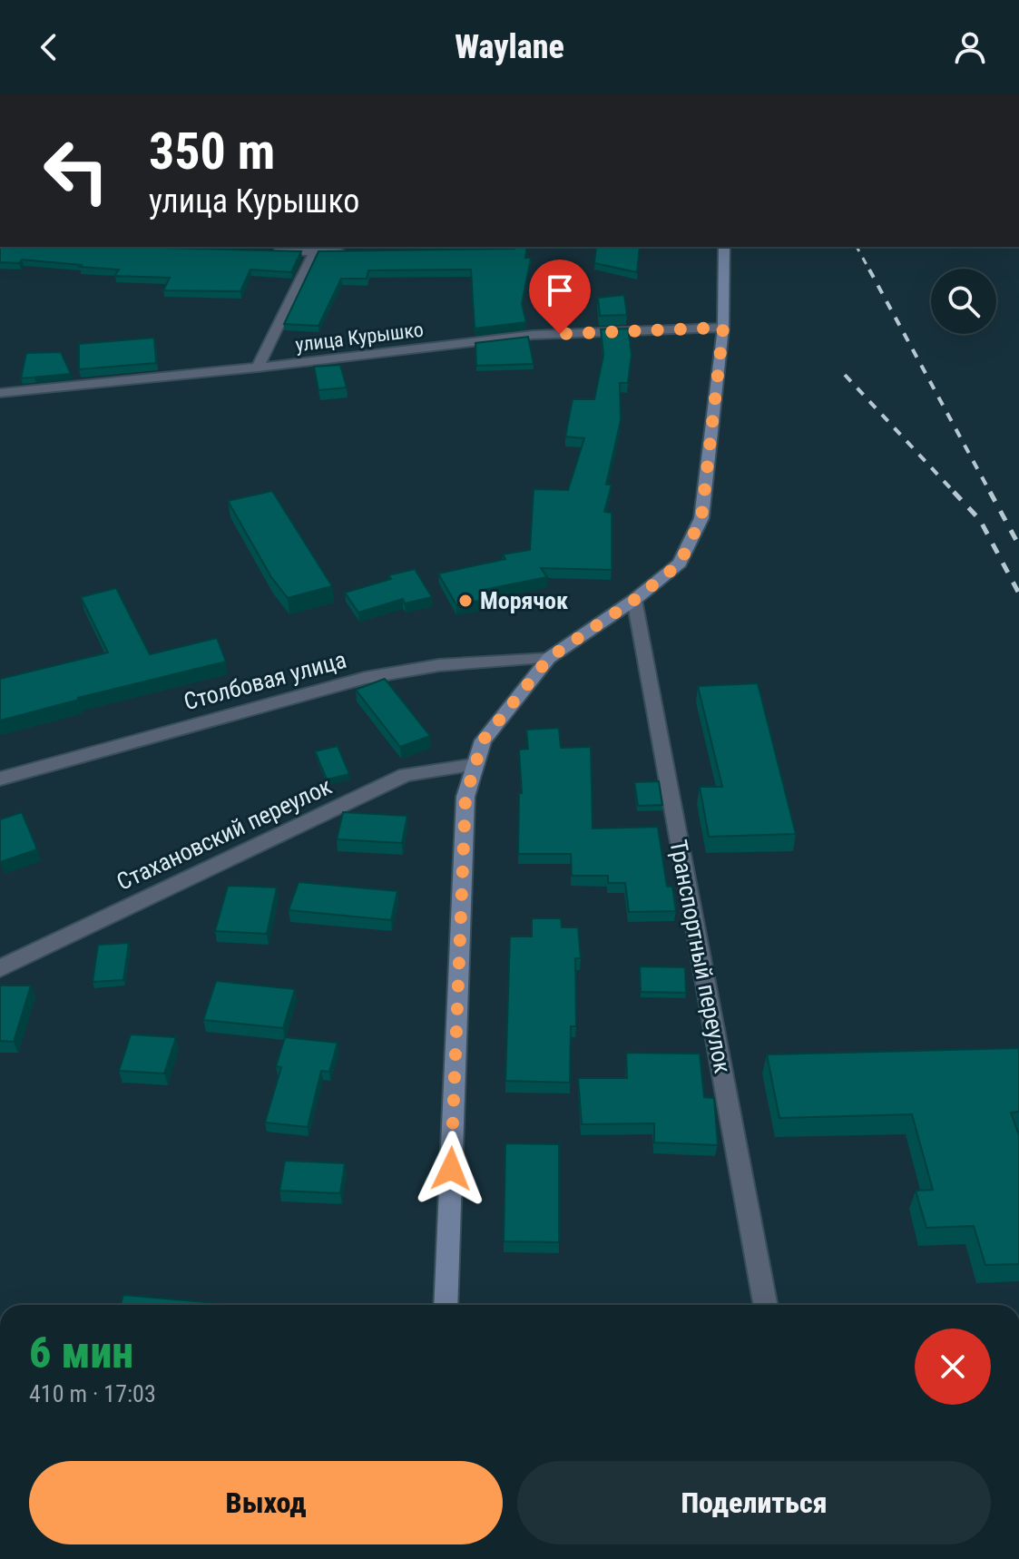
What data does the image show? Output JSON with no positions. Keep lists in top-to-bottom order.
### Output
{
  "streets": {
    "street": [
      "улица Курышко",
      "Столбовая улица",
      "Стахановский переулок",
      "Транспортный переулок"
    ]
  },
  "places": ["Морячок"],
  "page": {
    "header": "Waylane",
    "turn": ["350 m", "улица Курышко"],
    "heading": ["6 мин", "410 m · 17:03"],
    "buttons": ["Выход", "Поделиться"]
  }
}
